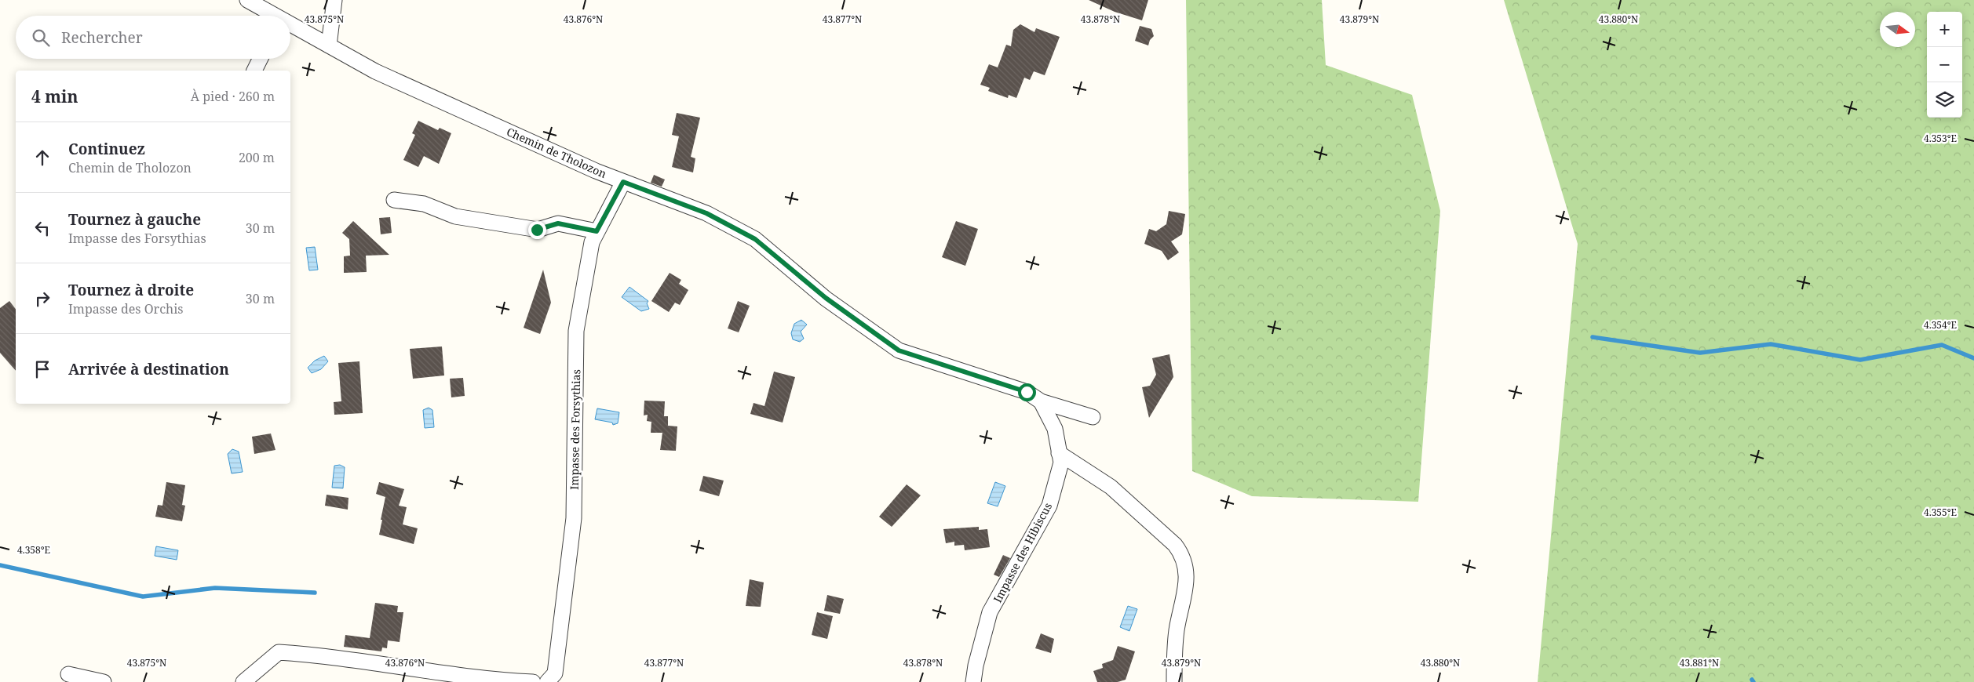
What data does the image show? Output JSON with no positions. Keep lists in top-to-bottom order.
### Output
{
  "streets": {
    "street": ["Chemin de Tholozon", "Impasse des Forsythias", "Impasse des Hibiscus"]
  },
  "crossings": [
    ["Chemin de Tholozon", "Impasse des Forsythias"],
    ["Chemin de Tholozon", "Impasse des Hibiscus"]
  ],
  "north": "right",
  "page": {
    "map_buttons": ["+", "−"],
    "search": "Rechercher",
    "heading": ["4 min", "À pied · 260 m"],
    "list": [
      ["Continuez", "Chemin de Tholozon", "200 m"],
      ["Tournez à gauche", "Impasse des Forsythias", "30 m"],
      ["Tournez à droite", "Impasse des Orchis", "30 m"],
      "Arrivée à destination"
    ]
  },
  "coordinates": [
    "43.875°N",
    "43.876°N",
    "43.877°N",
    "43.878°N",
    "43.879°N",
    "43.880°N",
    "4.353°E",
    "4.354°E",
    "4.355°E",
    "4.358°E",
    "43.881°N"
  ]
}
